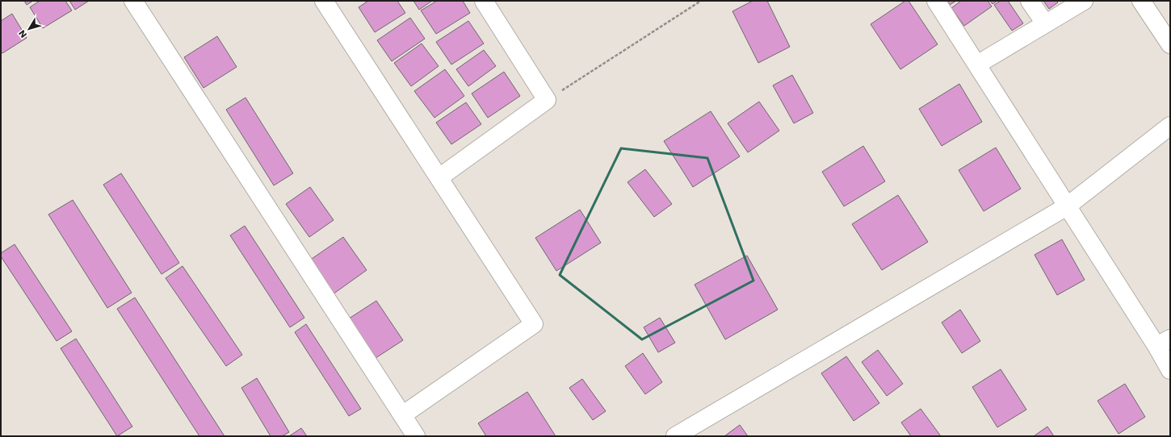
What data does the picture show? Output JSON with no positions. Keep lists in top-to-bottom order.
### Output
{
  "north": "bottom left"
}
